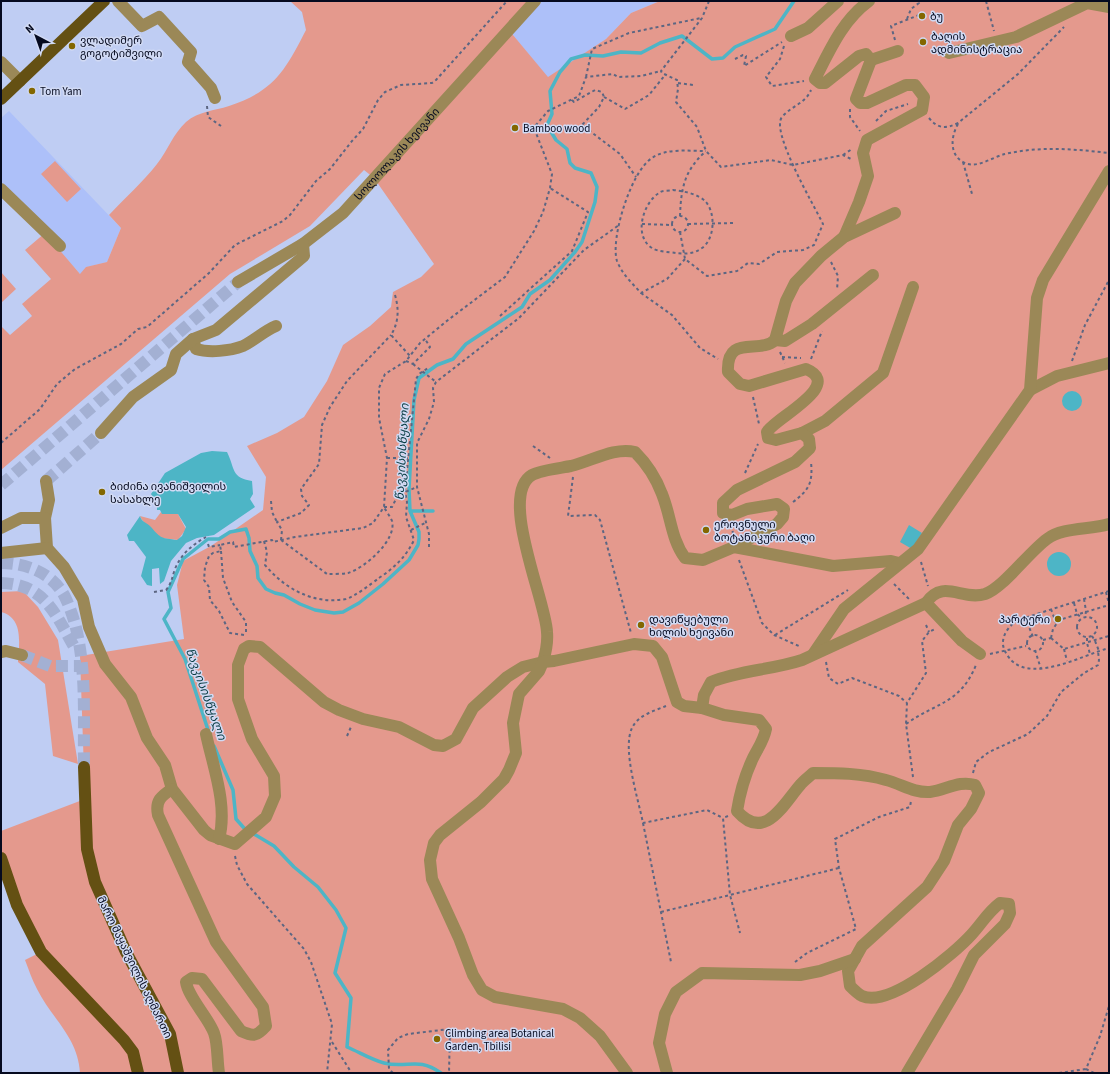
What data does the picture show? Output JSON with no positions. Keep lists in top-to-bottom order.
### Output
{
  "streets": {
    "main road": ["მარო მაყაშვილის აღმართი"],
    "street": ["სოლოლაკის ხეივანი"]
  },
  "water": ["წავკისისწყალი"],
  "places": [
    "ბუ",
    "ბაღის ადმინისტრაცია",
    "ვლადიმერ გოგოტიშვილი",
    "Tom Yam",
    "Bamboo wood",
    "ბიძინა ივანიშვილის სასახლე",
    "ეროვნული ბოტანიკური ბაღი",
    "პარტერი",
    "დავიწყებული ხილის ხეივანი",
    "Climbing area Botanical Garden, Tbilisi"
  ],
  "north": "top left"
}
